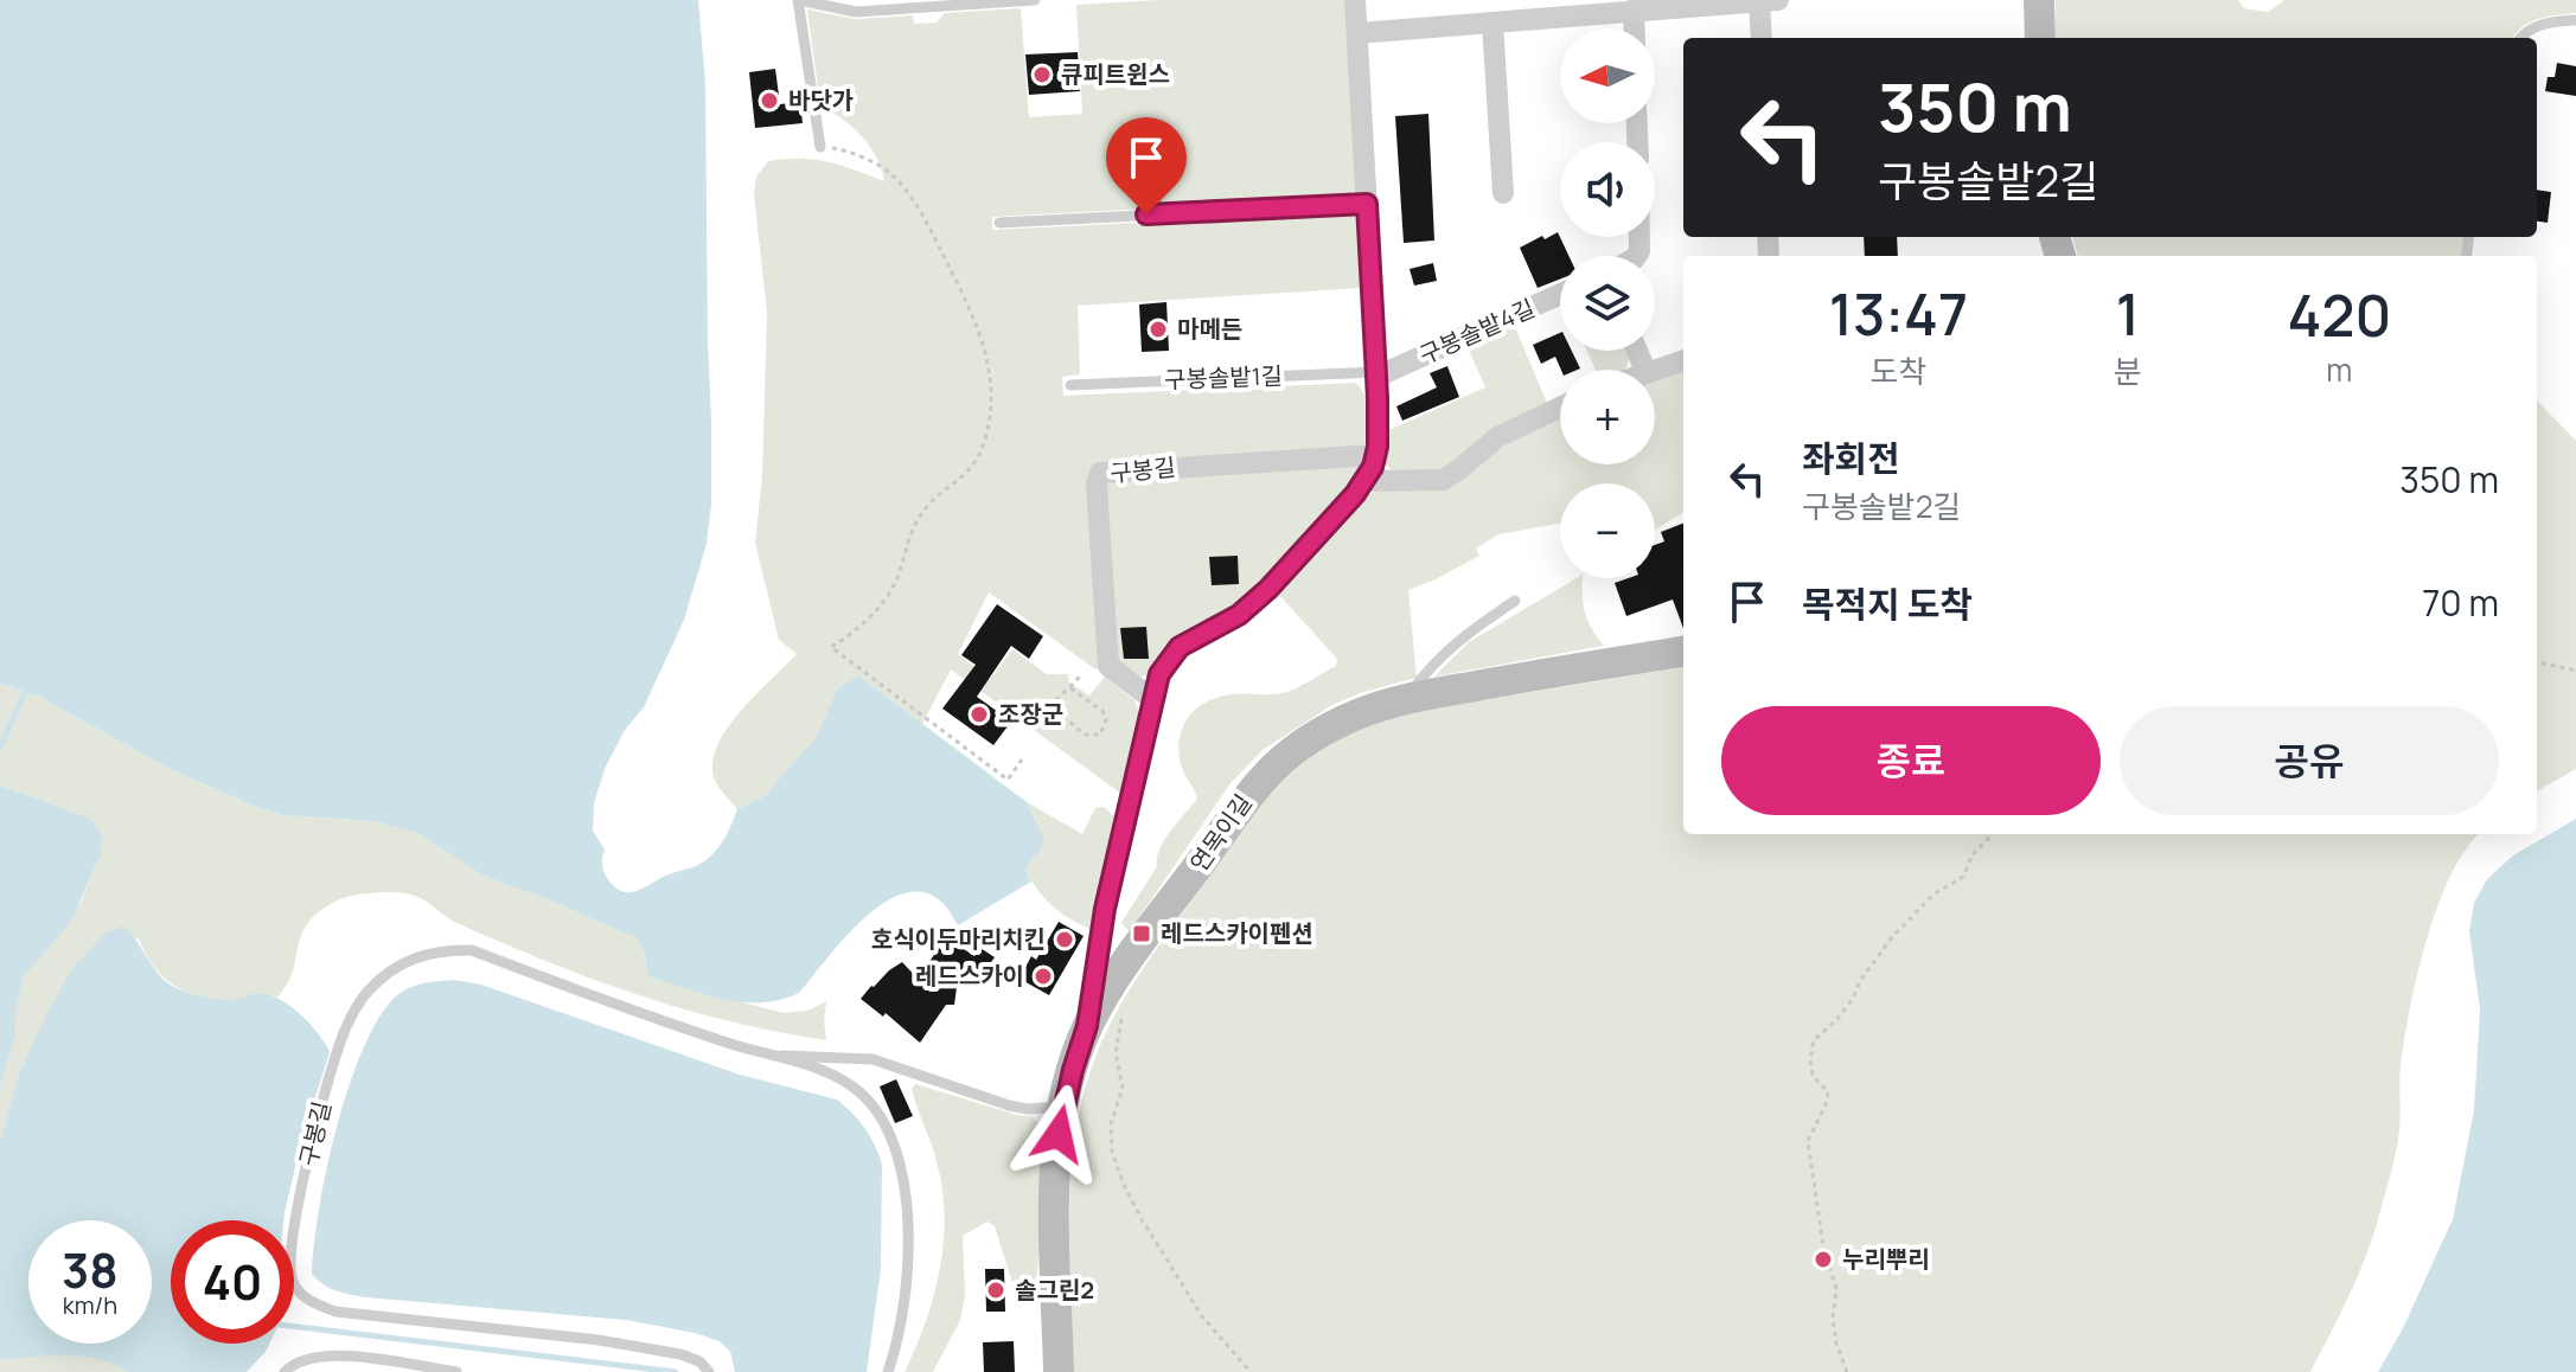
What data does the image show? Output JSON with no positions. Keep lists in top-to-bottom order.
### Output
{
  "streets": {
    "street": ["구봉솔밭4길", "구봉길", "연목이길"],
    "lane": ["구봉솔밭1길"]
  },
  "crossings": [
    ["구봉솔밭4길", "구봉솔밭1길"]
  ],
  "places": {
    "other": [
      "큐피트윈스",
      "바닷가",
      "마메든",
      "조장군",
      "호식이두마리치킨",
      "레드스카이",
      "누리뿌리",
      "솔그린2"
    ],
    "transit": ["레드스카이펜션"]
  },
  "north": "left",
  "page": {
    "map_buttons": ["+", "−"],
    "turn": ["350 m", "구봉솔밭2길"],
    "eta": [
      "13:47",
      "도착",
      "1",
      "분",
      "420",
      "m"
    ],
    "list": [
      {
        "name": "좌회전",
        "note": "구봉솔밭2길",
        "value": "350 m"
      },
      {
        "name": "목적지 도착",
        "value": "70 m"
      }
    ],
    "buttons": ["종료", "공유"],
    "speed": "38 km/h",
    "limit": "40"
  }
}
